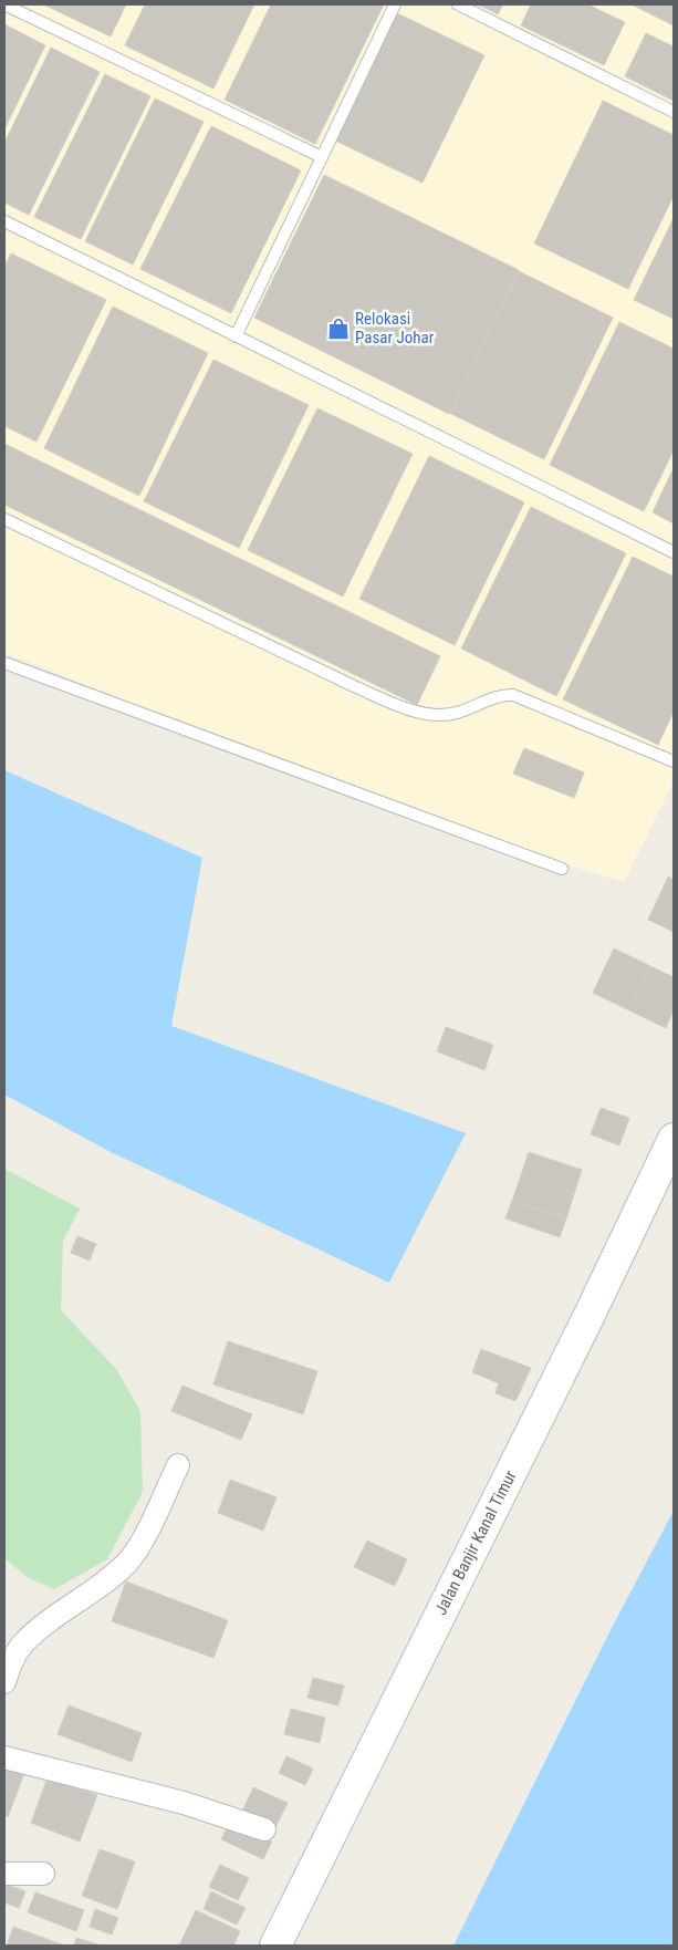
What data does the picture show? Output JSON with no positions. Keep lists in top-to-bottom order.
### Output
{
  "streets": {
    "street": ["Jalan Banjir Kanal Timur"]
  },
  "places": {
    "shop": ["Relokasi Pasar Johar"]
  }
}
